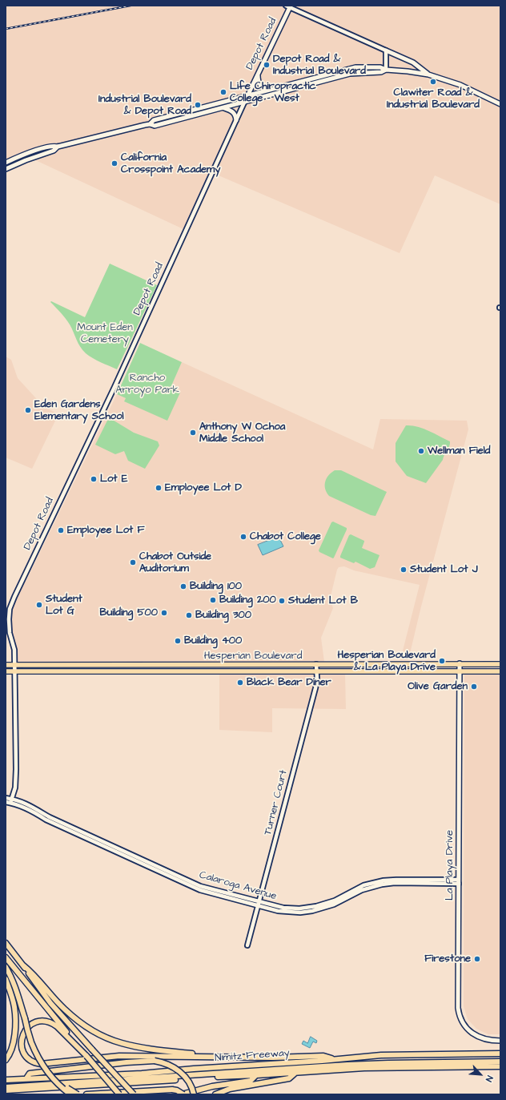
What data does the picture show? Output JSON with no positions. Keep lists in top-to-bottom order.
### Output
{
  "streets": {
    "highway": ["Nimitz Freeway"],
    "main road": ["Depot Road", "Hesperian Boulevard", "La Playa Drive"],
    "street": ["Turner Court", "Calaroga Avenue"]
  },
  "crossings": [
    ["Depot Road", "Hesperian Boulevard"],
    ["Depot Road", "Calaroga Avenue"],
    ["Hesperian Boulevard", "Turner Court"],
    ["Hesperian Boulevard", "La Playa Drive"],
    ["Turner Court", "Calaroga Avenue"],
    ["La Playa Drive", "Calaroga Avenue"]
  ],
  "parks": ["Mount Eden Cemetery", "Rancho Arroyo Park"],
  "places": [
    "Depot Road & Industrial Boulevard",
    "Clawiter Road & Industrial Boulevard",
    "Life Chiropractic College - West",
    "Industrial Boulevard & Depot Road",
    "California Crosspoint Academy",
    "Eden Gardens Elementary School",
    "Anthony W Ochoa Middle School",
    "Wellman Field",
    "Lot E",
    "Employee Lot D",
    "Employee Lot F",
    "Chabot College",
    "Chabot Outside Auditorium",
    "Student Lot J",
    "Building 100",
    "Building 200",
    "Student Lot B",
    "Student Lot G",
    "Building 500",
    "Building 300",
    "Building 400",
    "Hesperian Boulevard & La Playa Drive",
    "Black Bear Diner",
    "Olive Garden",
    "Firestone"
  ],
  "north": "bottom right"
}
